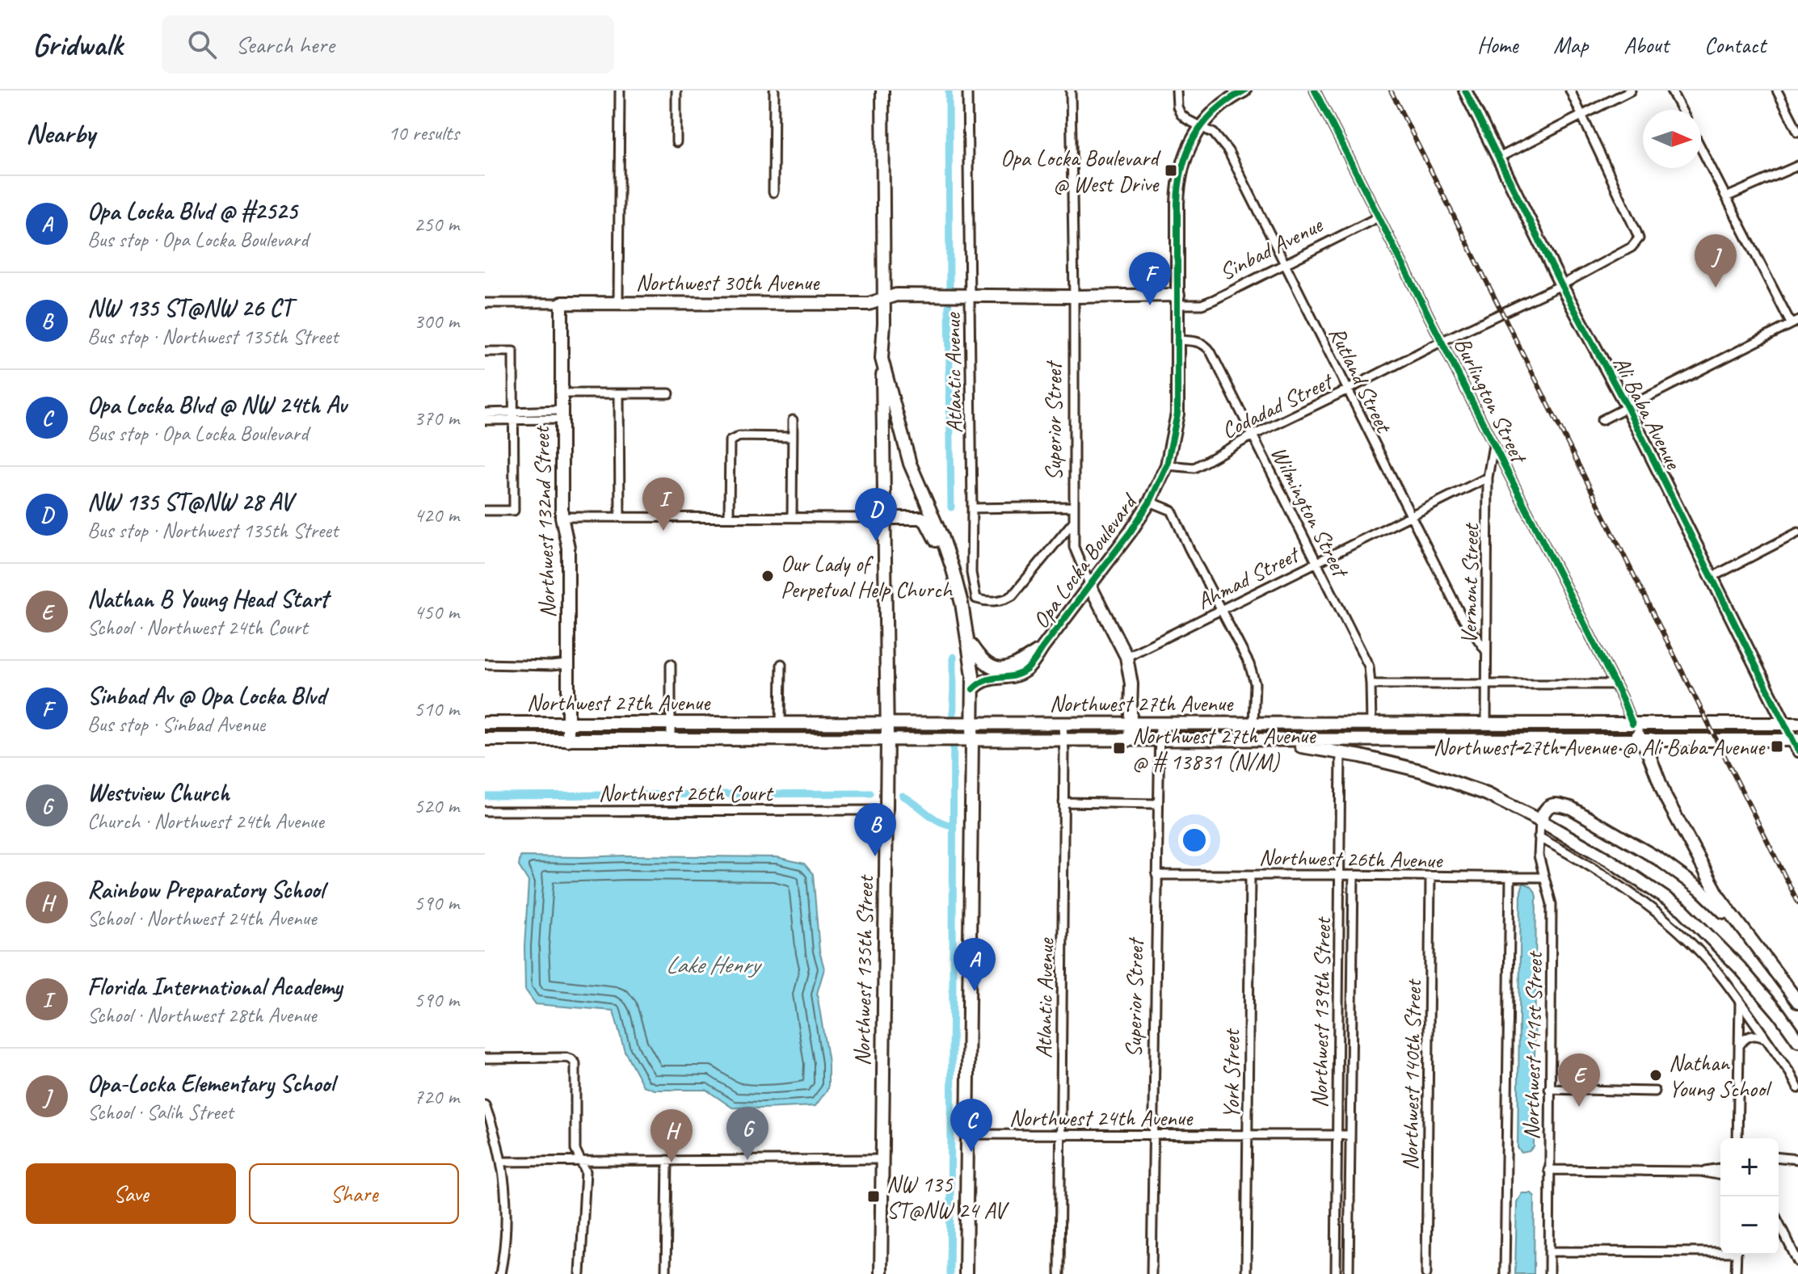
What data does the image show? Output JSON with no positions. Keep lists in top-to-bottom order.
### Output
{
  "streets": {
    "main road": [
      "Sinbad Avenue",
      "Northwest 30th Avenue",
      "Ali Baba Avenue",
      "Superior Street",
      "Northwest 132nd Street",
      "Opa Locka Boulevard",
      "Northwest 27th Avenue",
      "Northwest 135th Street"
    ],
    "street": [
      "Atlantic Avenue",
      "Rutland Street",
      "Burlington Street",
      "Codadad Street",
      "Wilmington Street",
      "Ahmad Street",
      "Vermont Street",
      "Northwest 26th Court",
      "Northwest 26th Avenue",
      "Northwest 139th Street",
      "Northwest 141st Street",
      "York Street",
      "Northwest 140th Street",
      "Northwest 24th Avenue"
    ]
  },
  "crossings": [
    ["Sinbad Avenue", "Northwest 30th Avenue"],
    ["Sinbad Avenue", "Atlantic Avenue"],
    ["Sinbad Avenue", "Rutland Street"],
    ["Sinbad Avenue", "Burlington Street"],
    ["Sinbad Avenue", "Superior Street"],
    ["Sinbad Avenue", "Opa Locka Boulevard"],
    ["Northwest 30th Avenue", "Atlantic Avenue"],
    ["Northwest 30th Avenue", "Northwest 132nd Street"],
    ["Atlantic Avenue", "Superior Street"],
    ["Atlantic Avenue", "Northwest 27th Avenue"],
    ["Atlantic Avenue", "Northwest 24th Avenue"],
    ["Rutland Street", "Codadad Street"],
    ["Rutland Street", "Opa Locka Boulevard"],
    ["Rutland Street", "Ahmad Street"],
    ["Rutland Street", "Vermont Street"],
    ["Burlington Street", "Codadad Street"],
    ["Burlington Street", "Vermont Street"],
    ["Burlington Street", "Northwest 27th Avenue"],
    ["Codadad Street", "Ali Baba Avenue"],
    ["Codadad Street", "Wilmington Street"],
    ["Codadad Street", "Opa Locka Boulevard"],
    ["Ali Baba Avenue", "Northwest 27th Avenue"],
    ["Superior Street", "Opa Locka Boulevard"],
    ["Superior Street", "Ahmad Street"],
    ["Superior Street", "Northwest 27th Avenue"],
    ["Superior Street", "Northwest 26th Avenue"],
    ["Superior Street", "Northwest 24th Avenue"],
    ["Wilmington Street", "Opa Locka Boulevard"],
    ["Wilmington Street", "Ahmad Street"],
    ["Wilmington Street", "Northwest 27th Avenue"],
    ["Northwest 132nd Street", "Northwest 27th Avenue"],
    ["Ahmad Street", "Vermont Street"],
    ["Vermont Street", "Northwest 27th Avenue"],
    ["Northwest 27th Avenue", "Northwest 135th Street"],
    ["Northwest 26th Court", "Northwest 135th Street"],
    ["Northwest 26th Avenue", "Northwest 139th Street"],
    ["Northwest 26th Avenue", "Northwest 141st Street"],
    ["Northwest 26th Avenue", "York Street"],
    ["Northwest 26th Avenue", "Northwest 140th Street"],
    ["Northwest 139th Street", "Northwest 24th Avenue"],
    ["York Street", "Northwest 24th Avenue"]
  ],
  "water": ["Lake Henry"],
  "places": {
    "transit": [
      "Opa Locka Boulevard @ West Drive",
      "Northwest 27th Avenue @ Ali Baba Avenue",
      "Northwest 27th Avenue @ # 13831 (N/M)",
      "NW 135 ST@NW 24 AV"
    ],
    "other": ["Our Lady of Perpetual Help Church", "Nathan Young School"]
  },
  "north": "right",
  "page": {
    "header": "Gridwalk",
    "search": "Search here",
    "nav": [
      "Home",
      "Map",
      "About",
      "Contact"
    ],
    "heading": ["Nearby", "10 results"],
    "list": [
      {
        "mark": "A",
        "name": "Opa Locka Blvd @ #2525",
        "note": "Bus stop · Opa Locka Boulevard",
        "value": "250 m"
      },
      {
        "mark": "B",
        "name": "NW 135 ST@NW 26 CT",
        "note": "Bus stop · Northwest 135th Street",
        "value": "300 m"
      },
      {
        "mark": "C",
        "name": "Opa Locka Blvd @ NW 24th Av",
        "note": "Bus stop · Opa Locka Boulevard",
        "value": "370 m"
      },
      {
        "mark": "D",
        "name": "NW 135 ST@NW 28 AV",
        "note": "Bus stop · Northwest 135th Street",
        "value": "420 m"
      },
      {
        "mark": "E",
        "name": "Nathan B Young Head Start",
        "note": "School · Northwest 24th Court",
        "value": "450 m"
      },
      {
        "mark": "F",
        "name": "Sinbad Av @ Opa Locka Blvd",
        "note": "Bus stop · Sinbad Avenue",
        "value": "510 m"
      },
      {
        "mark": "G",
        "name": "Westview Church",
        "note": "Church · Northwest 24th Avenue",
        "value": "520 m"
      },
      {
        "mark": "H",
        "name": "Rainbow Preparatory School",
        "note": "School · Northwest 24th Avenue",
        "value": "590 m"
      },
      {
        "mark": "I",
        "name": "Florida International Academy",
        "note": "School · Northwest 28th Avenue",
        "value": "590 m"
      },
      {
        "mark": "J",
        "name": "Opa-Locka Elementary School",
        "note": "School · Salih Street",
        "value": "720 m"
      }
    ],
    "pins": [
      "J",
      "F",
      "I",
      "D",
      "B",
      "A",
      "E",
      "C",
      "G",
      "H"
    ],
    "map_buttons": ["+", "−"],
    "buttons": ["Save", "Share"]
  }
}
